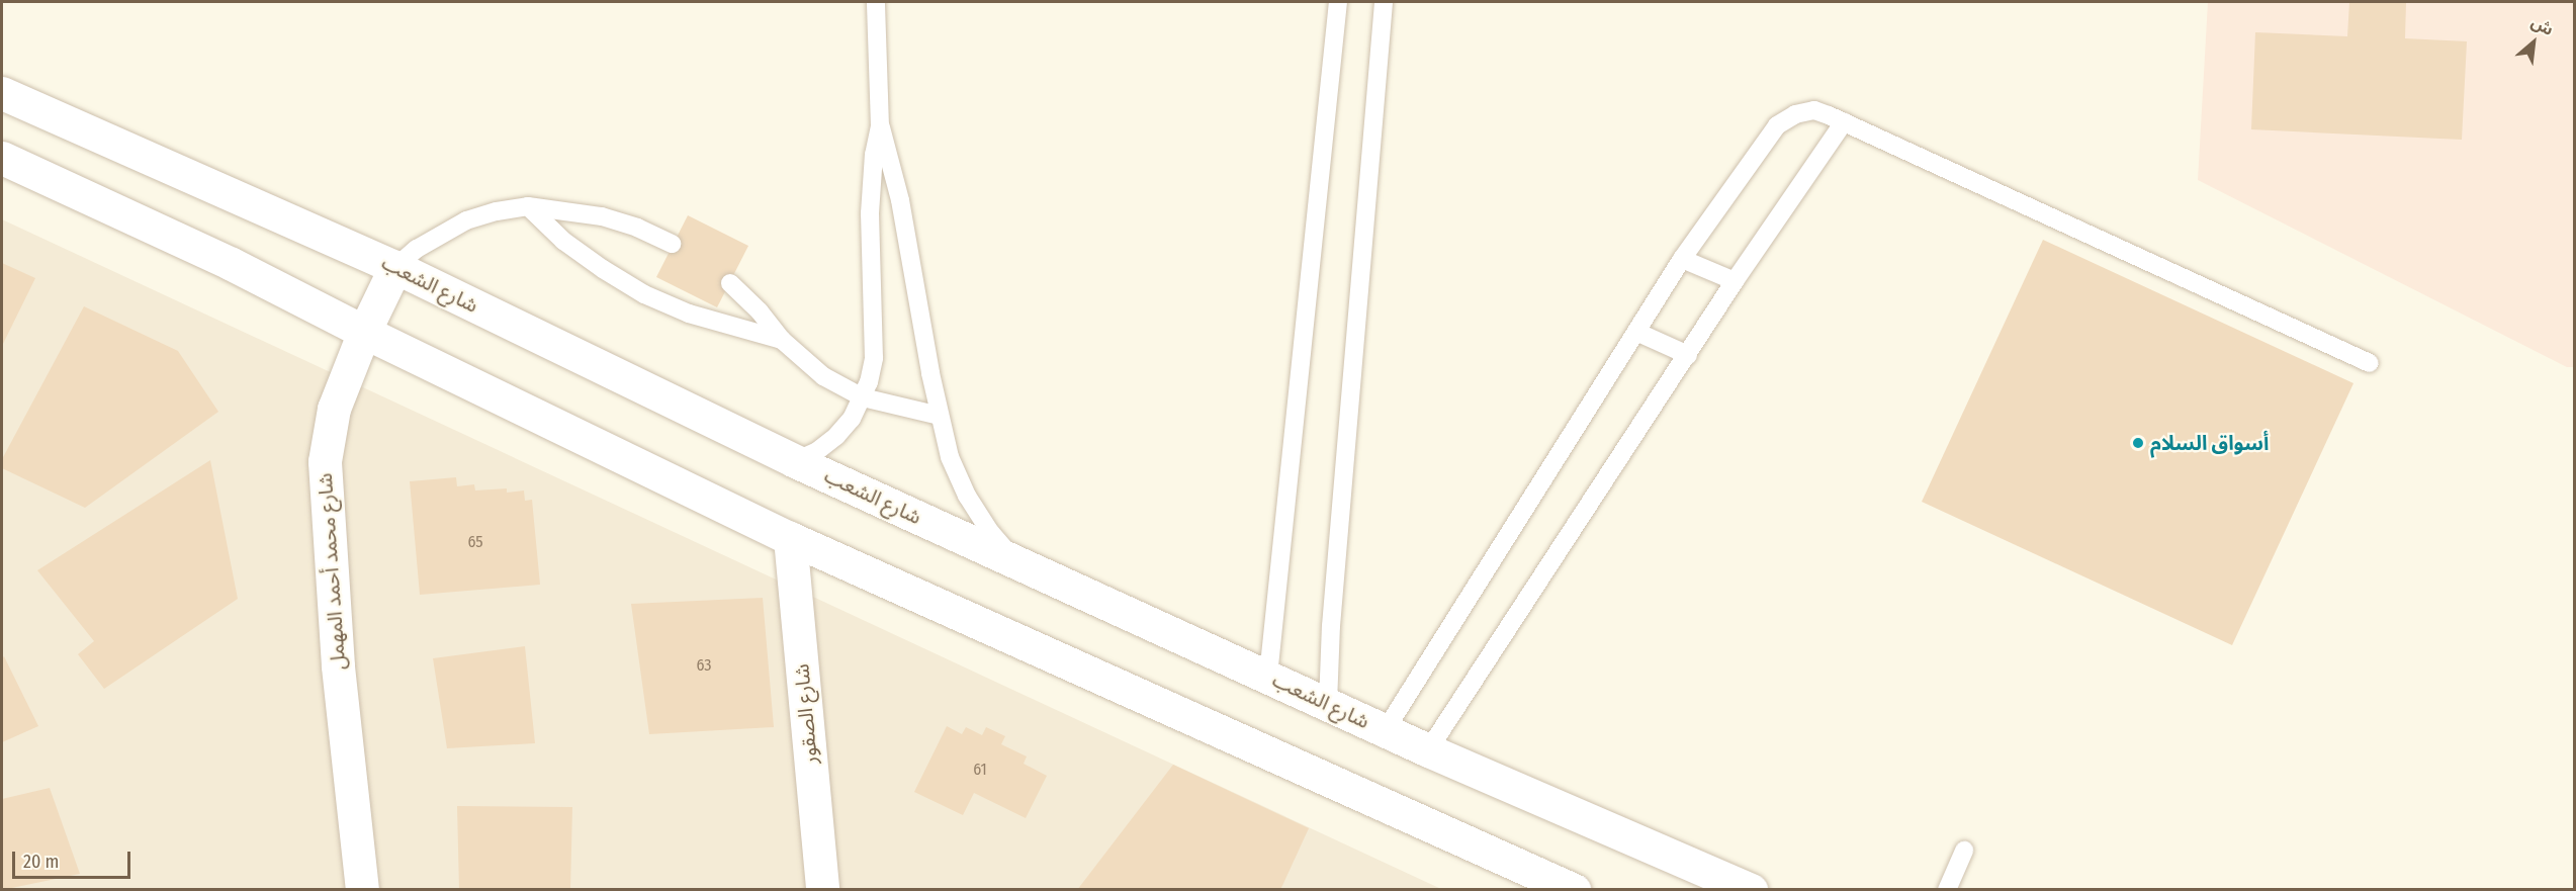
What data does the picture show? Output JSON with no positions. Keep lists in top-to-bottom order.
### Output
{
  "streets": {
    "street": ["شارع الشعب", "شارع محمد أحمد المهمل", "شارع الصقور"]
  },
  "crossings": [
    ["شارع الشعب", "شارع محمد أحمد المهمل"]
  ],
  "places": ["أسواق السلام"],
  "house_numbers": ["65", "63", "61"],
  "scale_bar": "20 m",
  "north": "top right"
}
